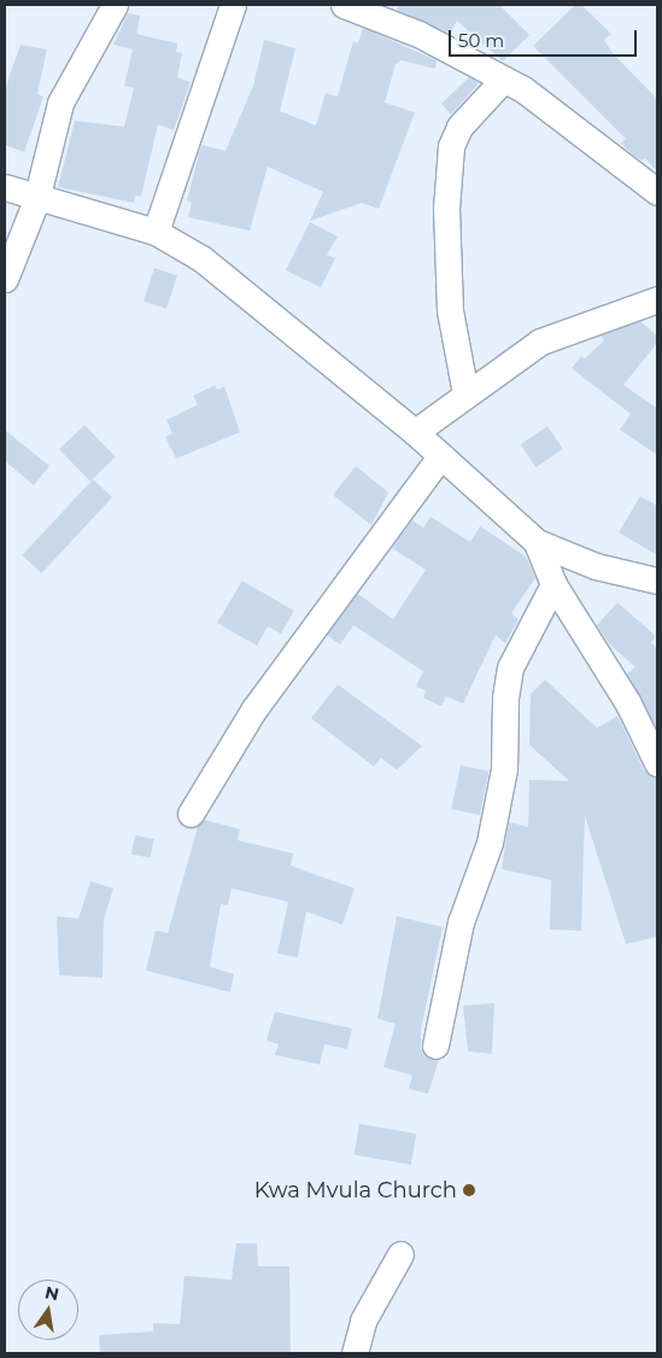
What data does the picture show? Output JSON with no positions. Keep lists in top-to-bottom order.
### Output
{
  "places": ["Kwa Mvula Church"],
  "scale_bar": "50 m",
  "north": "top"
}
